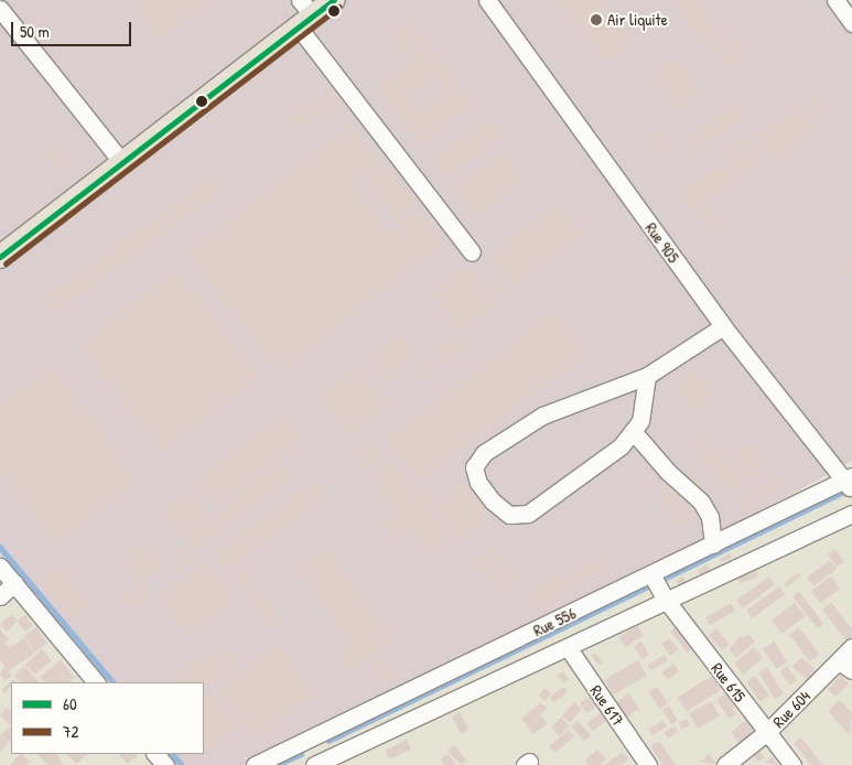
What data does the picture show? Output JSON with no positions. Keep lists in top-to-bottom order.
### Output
{
  "streets": {
    "street": [
      "Rue 905",
      "Rue 556",
      "Rue 615",
      "Rue 617",
      "Rue 604"
    ]
  },
  "crossings": [
    ["Rue 905", "Rue 556"],
    ["Rue 556", "Rue 615"],
    ["Rue 615", "Rue 604"]
  ],
  "places": ["Air liquite"],
  "lines": ["transit line 60", "transit line 72"],
  "legend": ["60", "72"],
  "scale_bar": "50 m"
}
